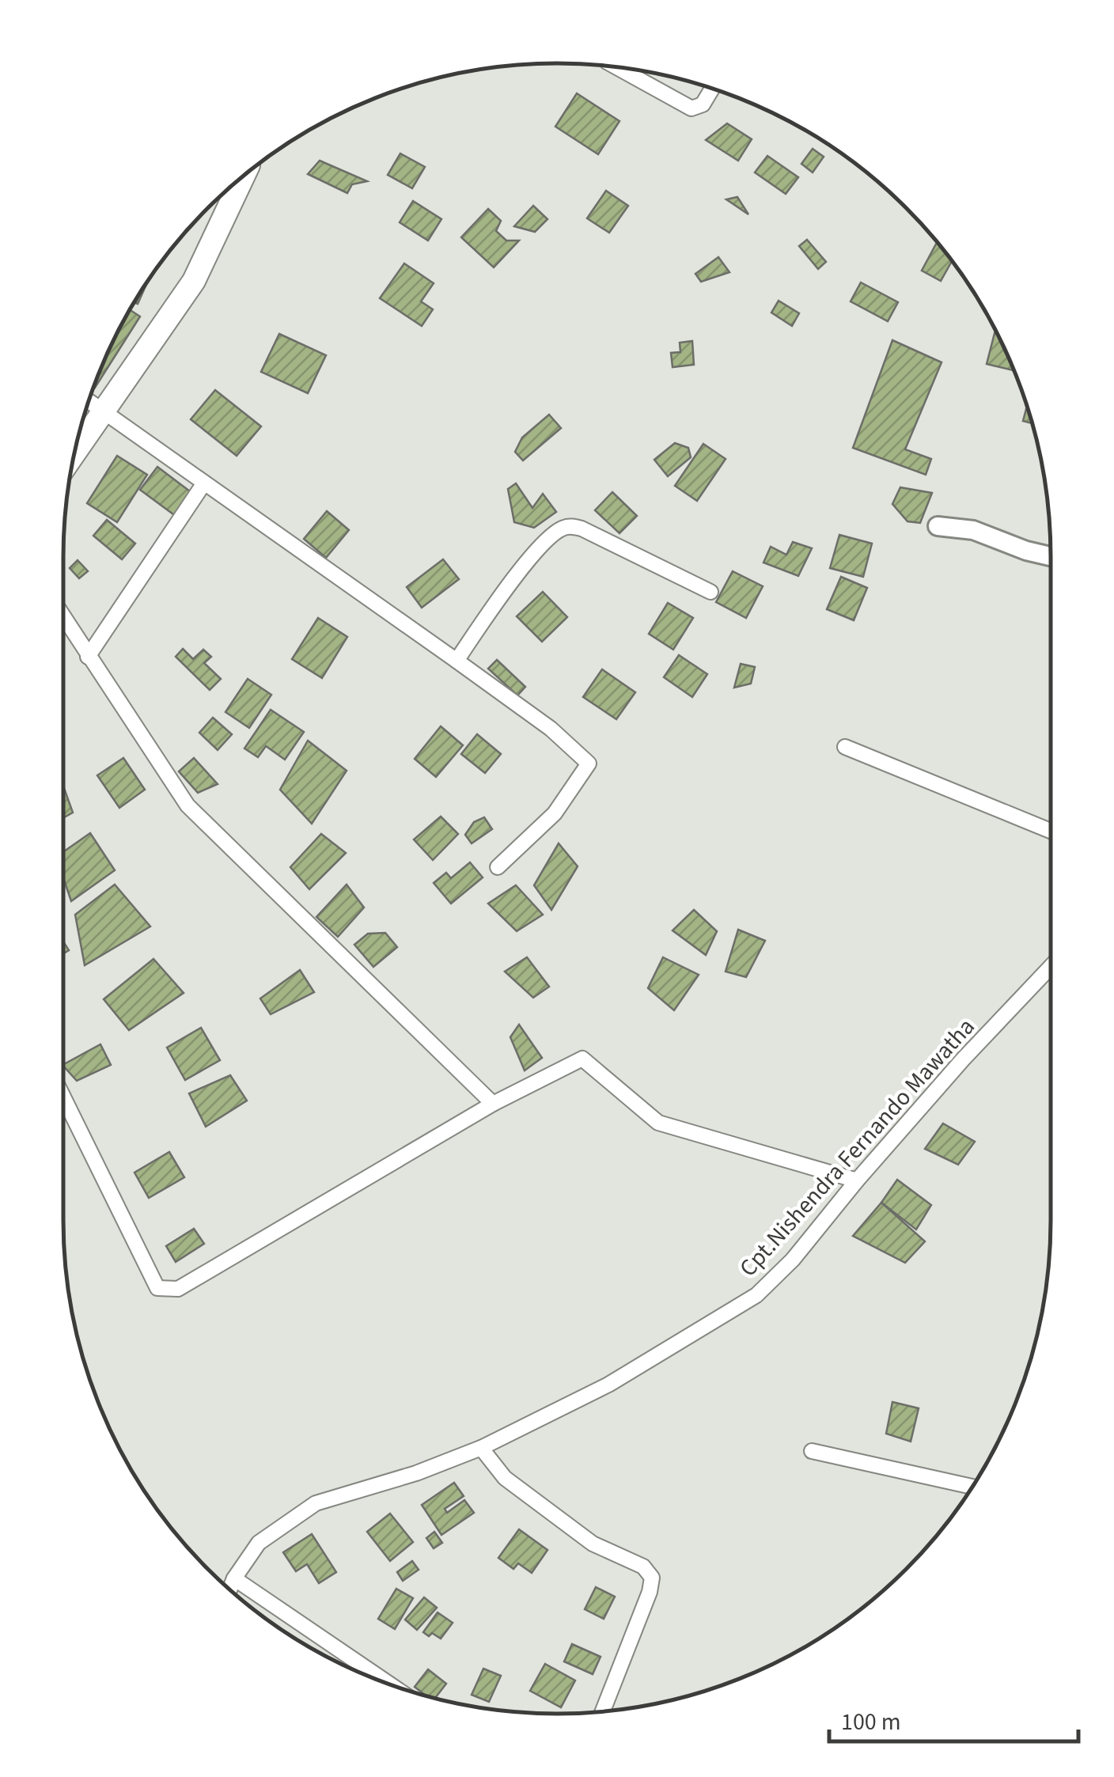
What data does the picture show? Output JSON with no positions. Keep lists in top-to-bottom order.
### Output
{
  "streets": {
    "street": ["Cpt.Nishendra Fernando Mawatha"]
  },
  "scale_bar": "100 m"
}
